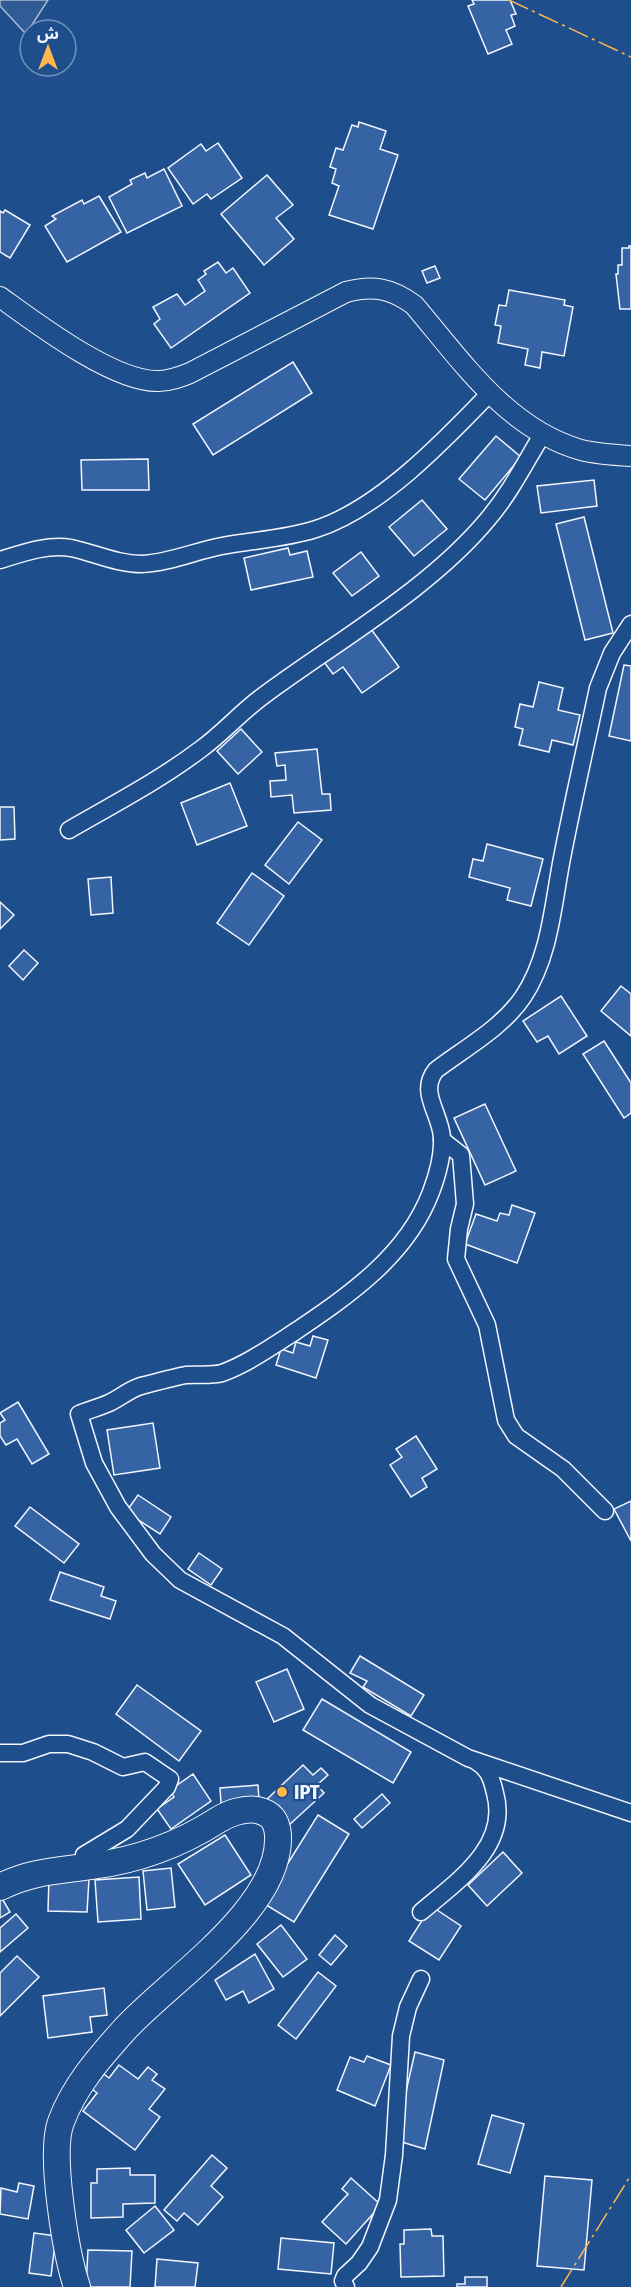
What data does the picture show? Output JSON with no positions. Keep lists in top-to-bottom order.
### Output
{
  "places": ["IPT"],
  "north": "top"
}
